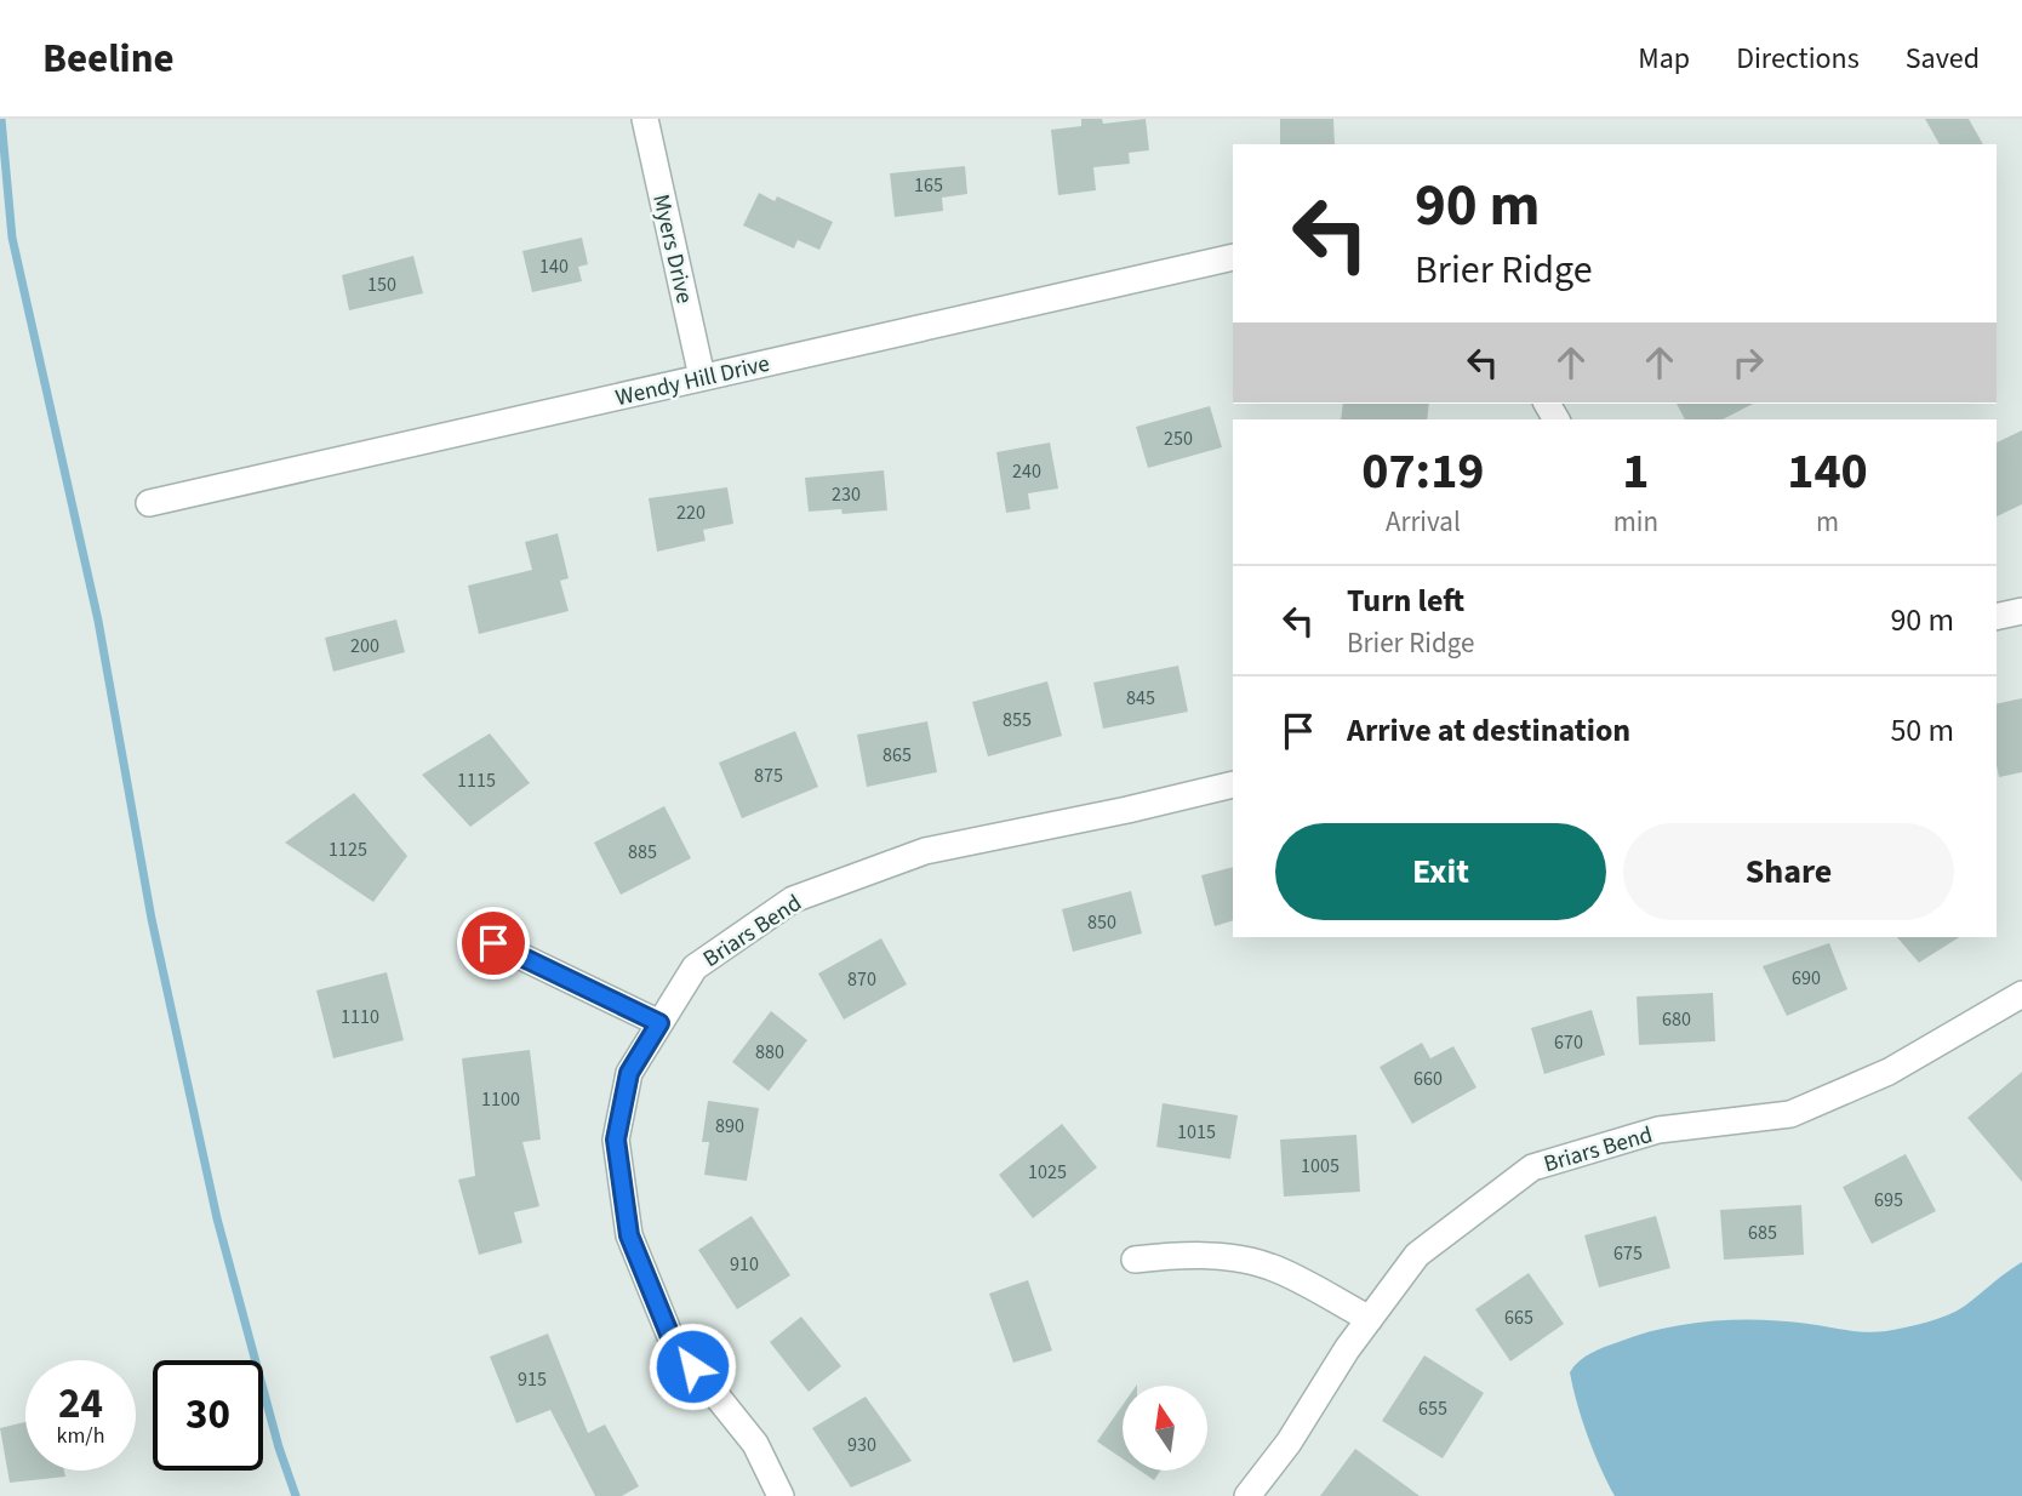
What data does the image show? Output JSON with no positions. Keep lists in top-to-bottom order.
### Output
{
  "streets": {
    "street": ["Myers Drive", "Wendy Hill Drive", "Briars Bend"]
  },
  "crossings": [
    ["Myers Drive", "Wendy Hill Drive"]
  ],
  "house_numbers": [
    "165",
    "140",
    "150",
    "250",
    "240",
    "230",
    "220",
    "200",
    "845",
    "855",
    "865",
    "875",
    "1115",
    "1125",
    "885",
    "850",
    "690",
    "870",
    "1110",
    "680",
    "670",
    "880",
    "660",
    "1100",
    "890",
    "1015",
    "1005",
    "1025",
    "695",
    "685",
    "675",
    "910",
    "665",
    "915",
    "655",
    "930"
  ],
  "north": "top",
  "page": {
    "header": "Beeline",
    "nav": ["Map", "Directions", "Saved"],
    "turn": ["90 m", "Brier Ridge"],
    "eta": [
      "07:19",
      "Arrival",
      "1",
      "min",
      "140",
      "m"
    ],
    "list": [
      {
        "name": "Turn left",
        "note": "Brier Ridge",
        "value": "90 m"
      },
      {
        "name": "Arrive at destination",
        "value": "50 m"
      }
    ],
    "buttons": ["Exit", "Share"],
    "speed": "24 km/h",
    "limit": "30"
  }
}
